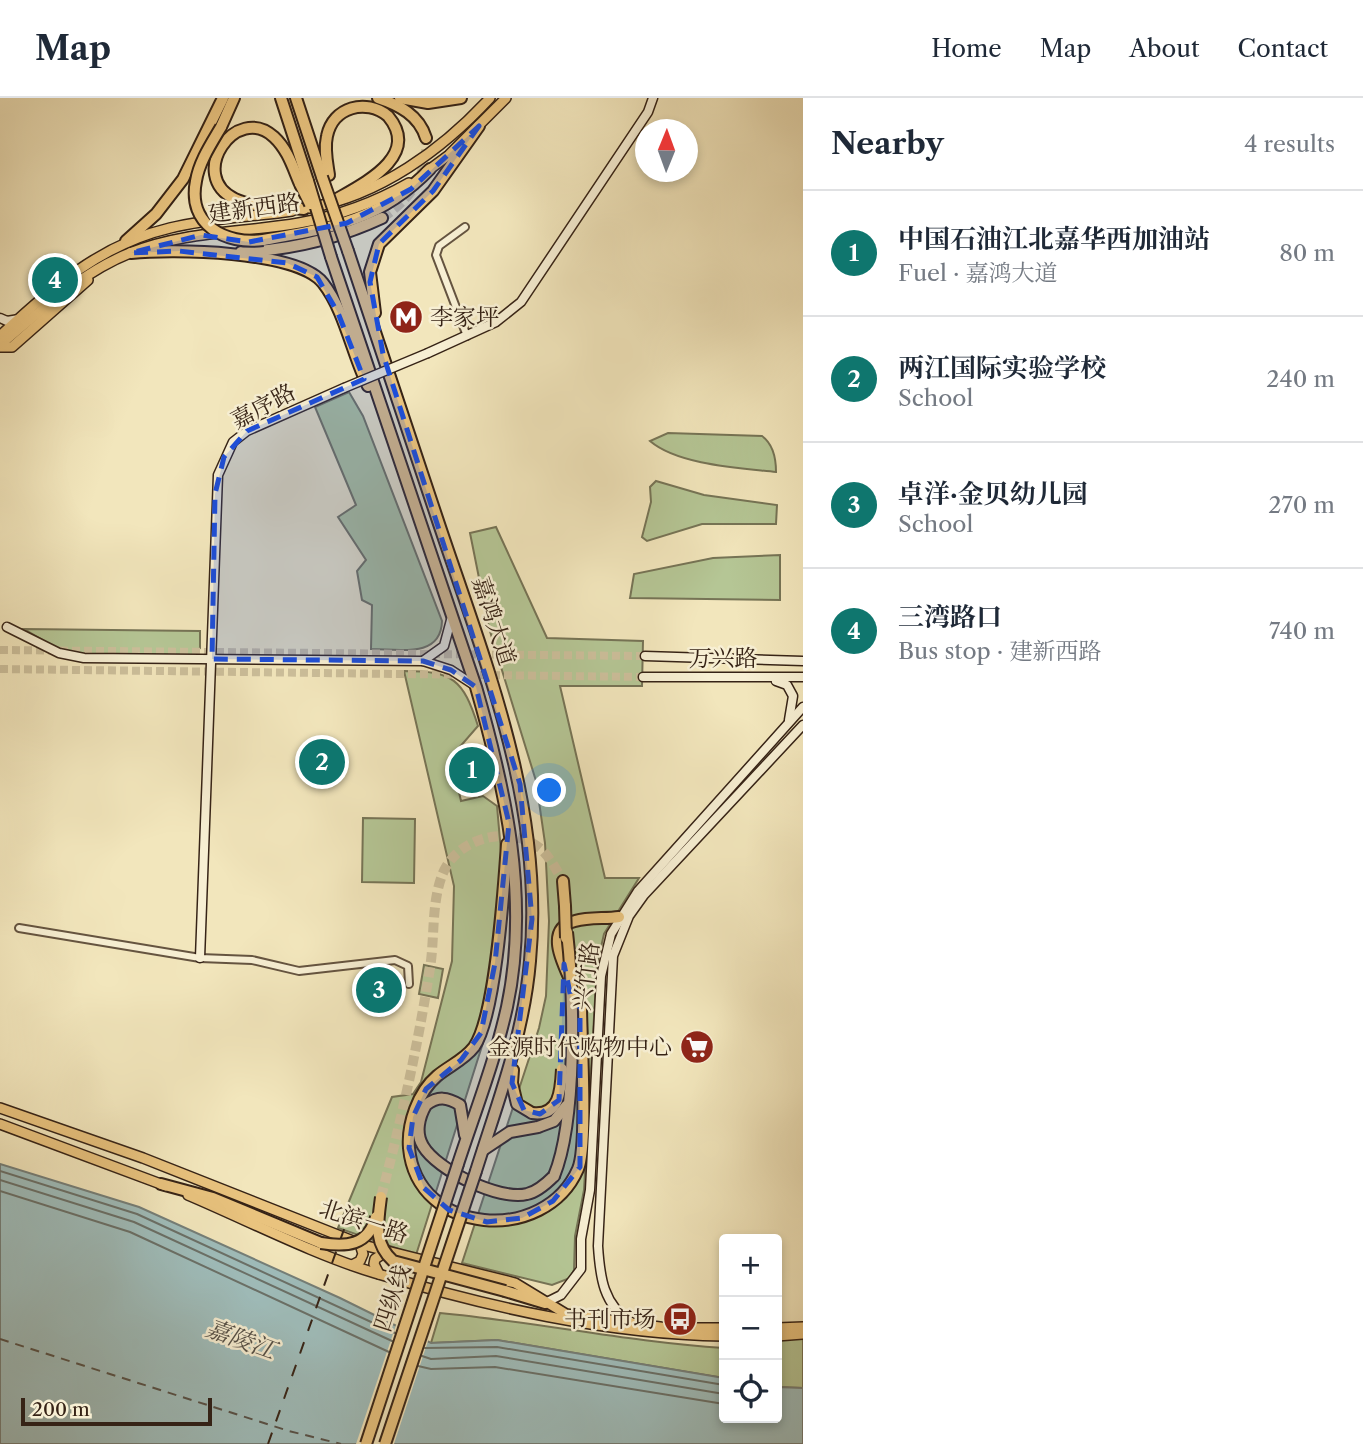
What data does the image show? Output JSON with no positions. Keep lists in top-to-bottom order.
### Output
{
  "streets": {
    "highway": ["嘉鸿大道", "四纵线"],
    "main road": ["建新西路", "北滨一路"],
    "street": ["嘉序路", "万兴路", "兴竹路"]
  },
  "crossings": [
    ["嘉鸿大道", "四纵线"],
    ["兴竹路", "北滨一路"]
  ],
  "water": ["嘉陵江"],
  "places": {
    "metro station": ["李家坪"],
    "supermarket": ["金源时代购物中心"],
    "bus stop": ["书刊市场"]
  },
  "scale_bar": "200 m",
  "north": "top",
  "page": {
    "header": "Map",
    "nav": [
      "Home",
      "Map",
      "About",
      "Contact"
    ],
    "heading": ["Nearby", "4 results"],
    "list": [
      {
        "mark": "1",
        "name": "中国石油江北嘉华西加油站",
        "note": "Fuel · 嘉鸿大道",
        "value": "80 m"
      },
      {
        "mark": "2",
        "name": "两江国际实验学校",
        "note": "School",
        "value": "240 m"
      },
      {
        "mark": "3",
        "name": "卓洋·金贝幼儿园",
        "note": "School",
        "value": "270 m"
      },
      {
        "mark": "4",
        "name": "三湾路口",
        "note": "Bus stop · 建新西路",
        "value": "740 m"
      }
    ],
    "pins": [
      "4",
      "2",
      "1",
      "3"
    ],
    "map_buttons": ["+", "−"],
    "scale": "200 m"
  }
}
